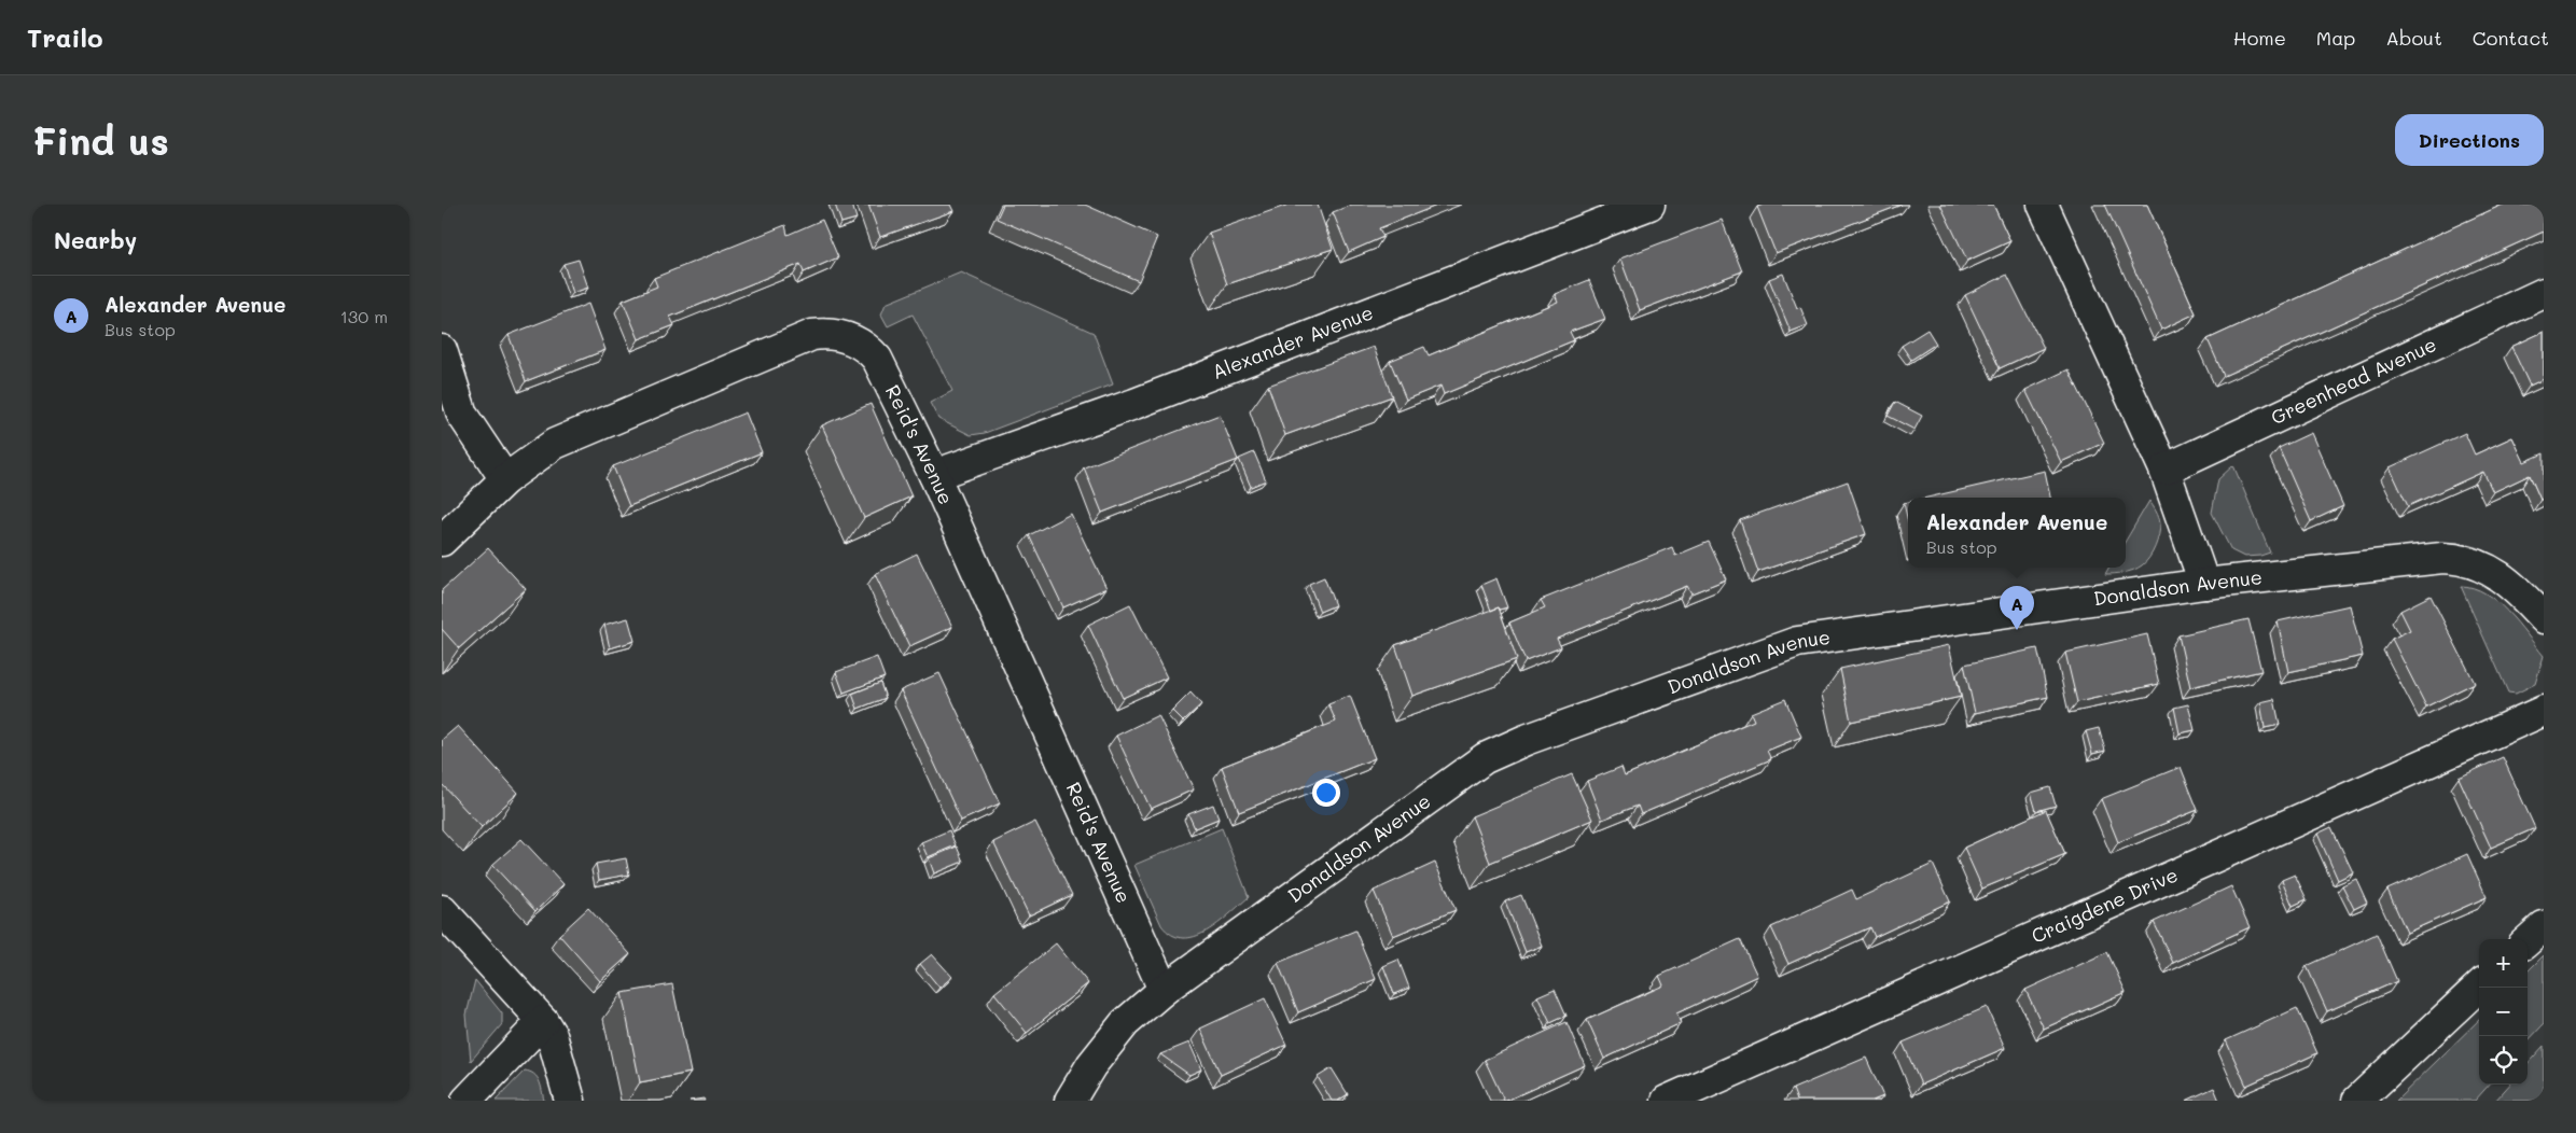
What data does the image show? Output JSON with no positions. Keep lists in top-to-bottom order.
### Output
{
  "streets": {
    "street": [
      "Alexander Avenue",
      "Greenhead Avenue",
      "Reid's Avenue",
      "Donaldson Avenue",
      "Craigdene Drive"
    ]
  },
  "crossings": [
    ["Alexander Avenue", "Reid's Avenue"],
    ["Reid's Avenue", "Donaldson Avenue"]
  ],
  "page": {
    "header": "Trailo",
    "nav": [
      "Home",
      "Map",
      "About",
      "Contact"
    ],
    "buttons": "Directions",
    "title": "Find us",
    "heading": "Nearby",
    "list": [
      {
        "mark": "A",
        "name": "Alexander Avenue",
        "note": "Bus stop",
        "value": "130 m"
      }
    ],
    "popup": ["Alexander Avenue", "Bus stop"],
    "pins": "A",
    "map_buttons": ["+", "−"]
  }
}
